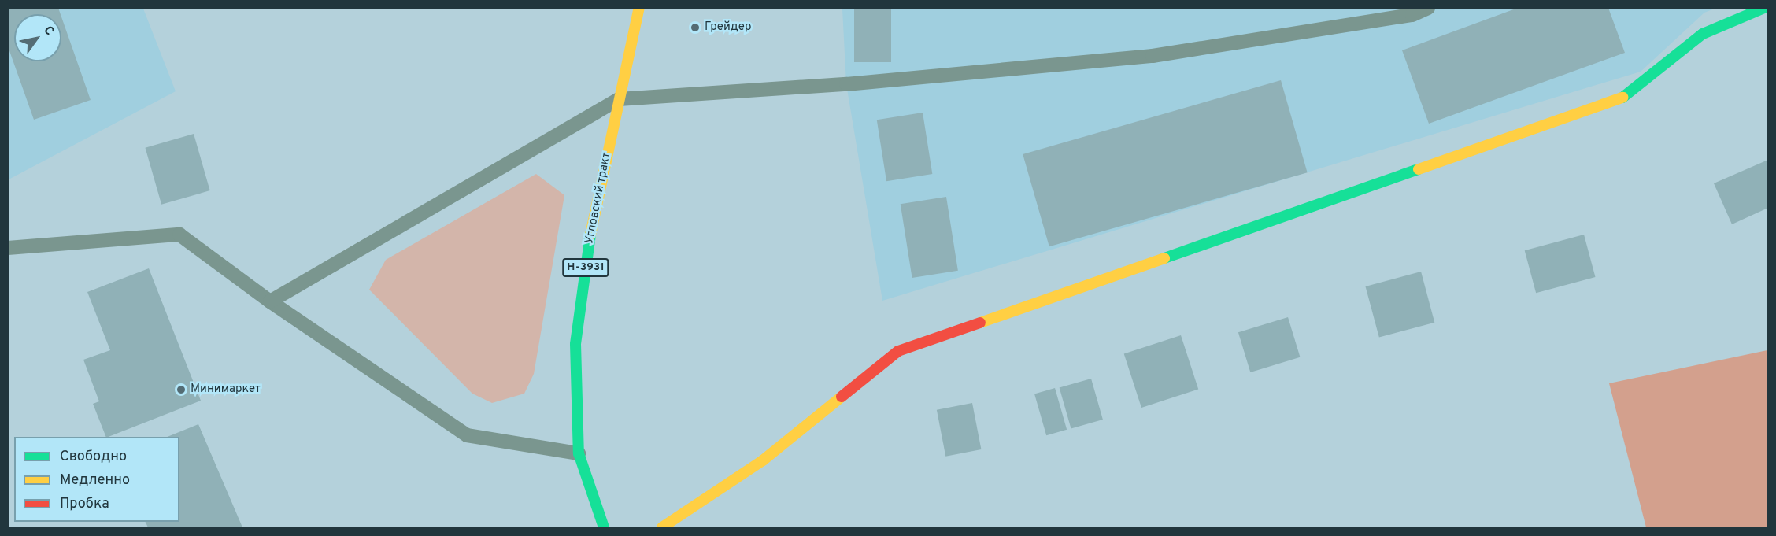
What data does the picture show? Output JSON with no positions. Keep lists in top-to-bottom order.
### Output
{
  "streets": {
    "main road": ["Угловский тракт", "Н-3931"]
  },
  "places": ["Грейдер", "Минимаркет"],
  "legend": ["Свободно", "Медленно", "Пробка"],
  "north": "top right"
}
